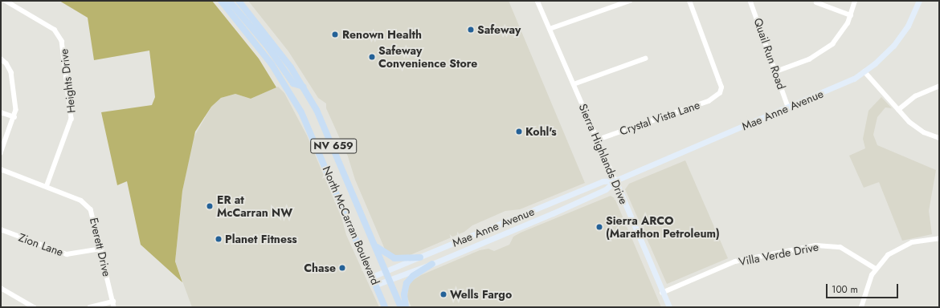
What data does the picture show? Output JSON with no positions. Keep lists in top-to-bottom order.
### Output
{
  "streets": {
    "main road": [
      "Mae Anne Avenue",
      "NV 659",
      "Sierra Highlands Drive",
      "North McCarran Boulevard"
    ],
    "street": [
      "Quail Run Road",
      "Heights Drive",
      "Crystal Vista Lane",
      "Zion Lane",
      "Everett Drive",
      "Villa Verde Drive"
    ]
  },
  "crossings": [
    ["Quail Run Road", "Mae Anne Avenue"],
    ["Heights Drive", "Everett Drive"],
    ["Mae Anne Avenue", "Sierra Highlands Drive"],
    ["Mae Anne Avenue", "North McCarran Boulevard"],
    ["Crystal Vista Lane", "Sierra Highlands Drive"],
    ["Sierra Highlands Drive", "Villa Verde Drive"],
    ["Zion Lane", "Everett Drive"]
  ],
  "places": [
    "Safeway",
    "Renown Health",
    "Safeway Convenience Store",
    "Kohl's",
    "ER at McCarran NW",
    "Sierra ARCO (Marathon Petroleum)",
    "Planet Fitness",
    "Chase",
    "Wells Fargo"
  ],
  "scale_bar": "100 m"
}
